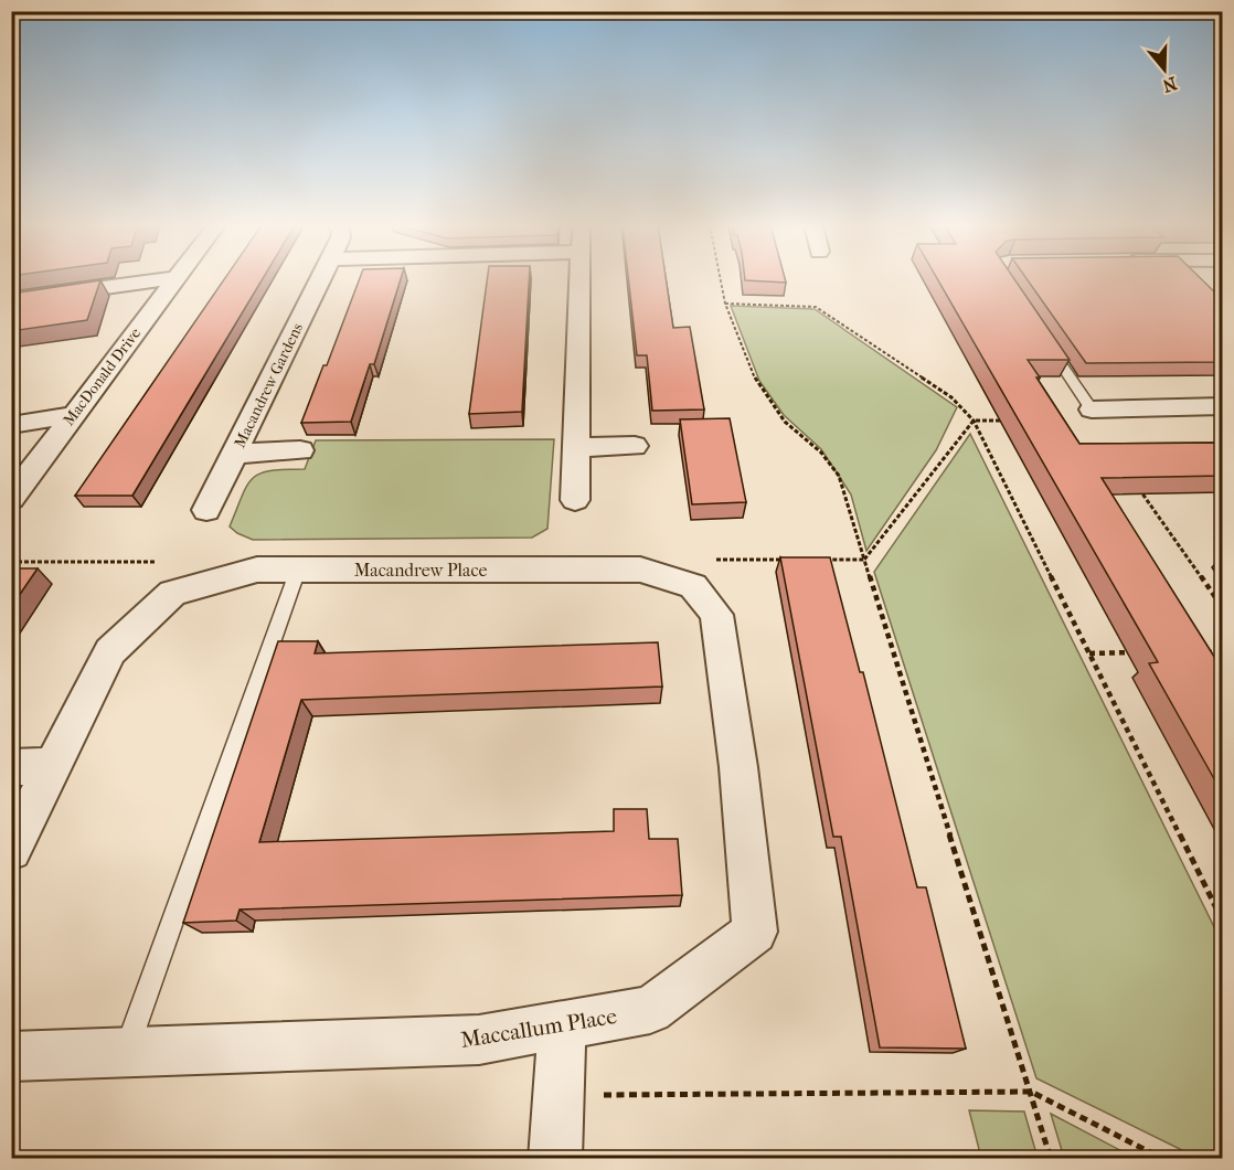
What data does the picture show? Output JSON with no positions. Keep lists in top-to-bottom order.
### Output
{
  "streets": {
    "street": [
      "MacDonald Drive",
      "Macandrew Gardens",
      "Macandrew Place",
      "Maccallum Place"
    ]
  },
  "crossings": [
    ["Macandrew Place", "Maccallum Place"]
  ],
  "north": "bottom"
}
